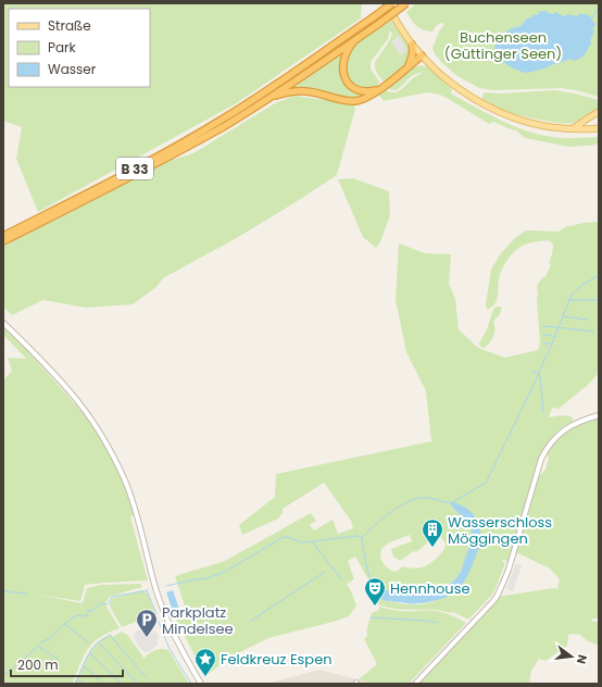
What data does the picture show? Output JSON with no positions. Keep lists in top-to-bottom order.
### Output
{
  "streets": {
    "highway": ["B 33"]
  },
  "parks": ["Buchenseen (Güttinger Seen)"],
  "places": {
    "building": ["Wasserschloss Möggingen"],
    "theatre": ["Hennhouse"],
    "parking": ["Parkplatz Mindelsee"],
    "place": ["Feldkreuz Espen"]
  },
  "legend": ["Straße", "Park", "Wasser"],
  "scale_bar": "200 m",
  "north": "right"
}
